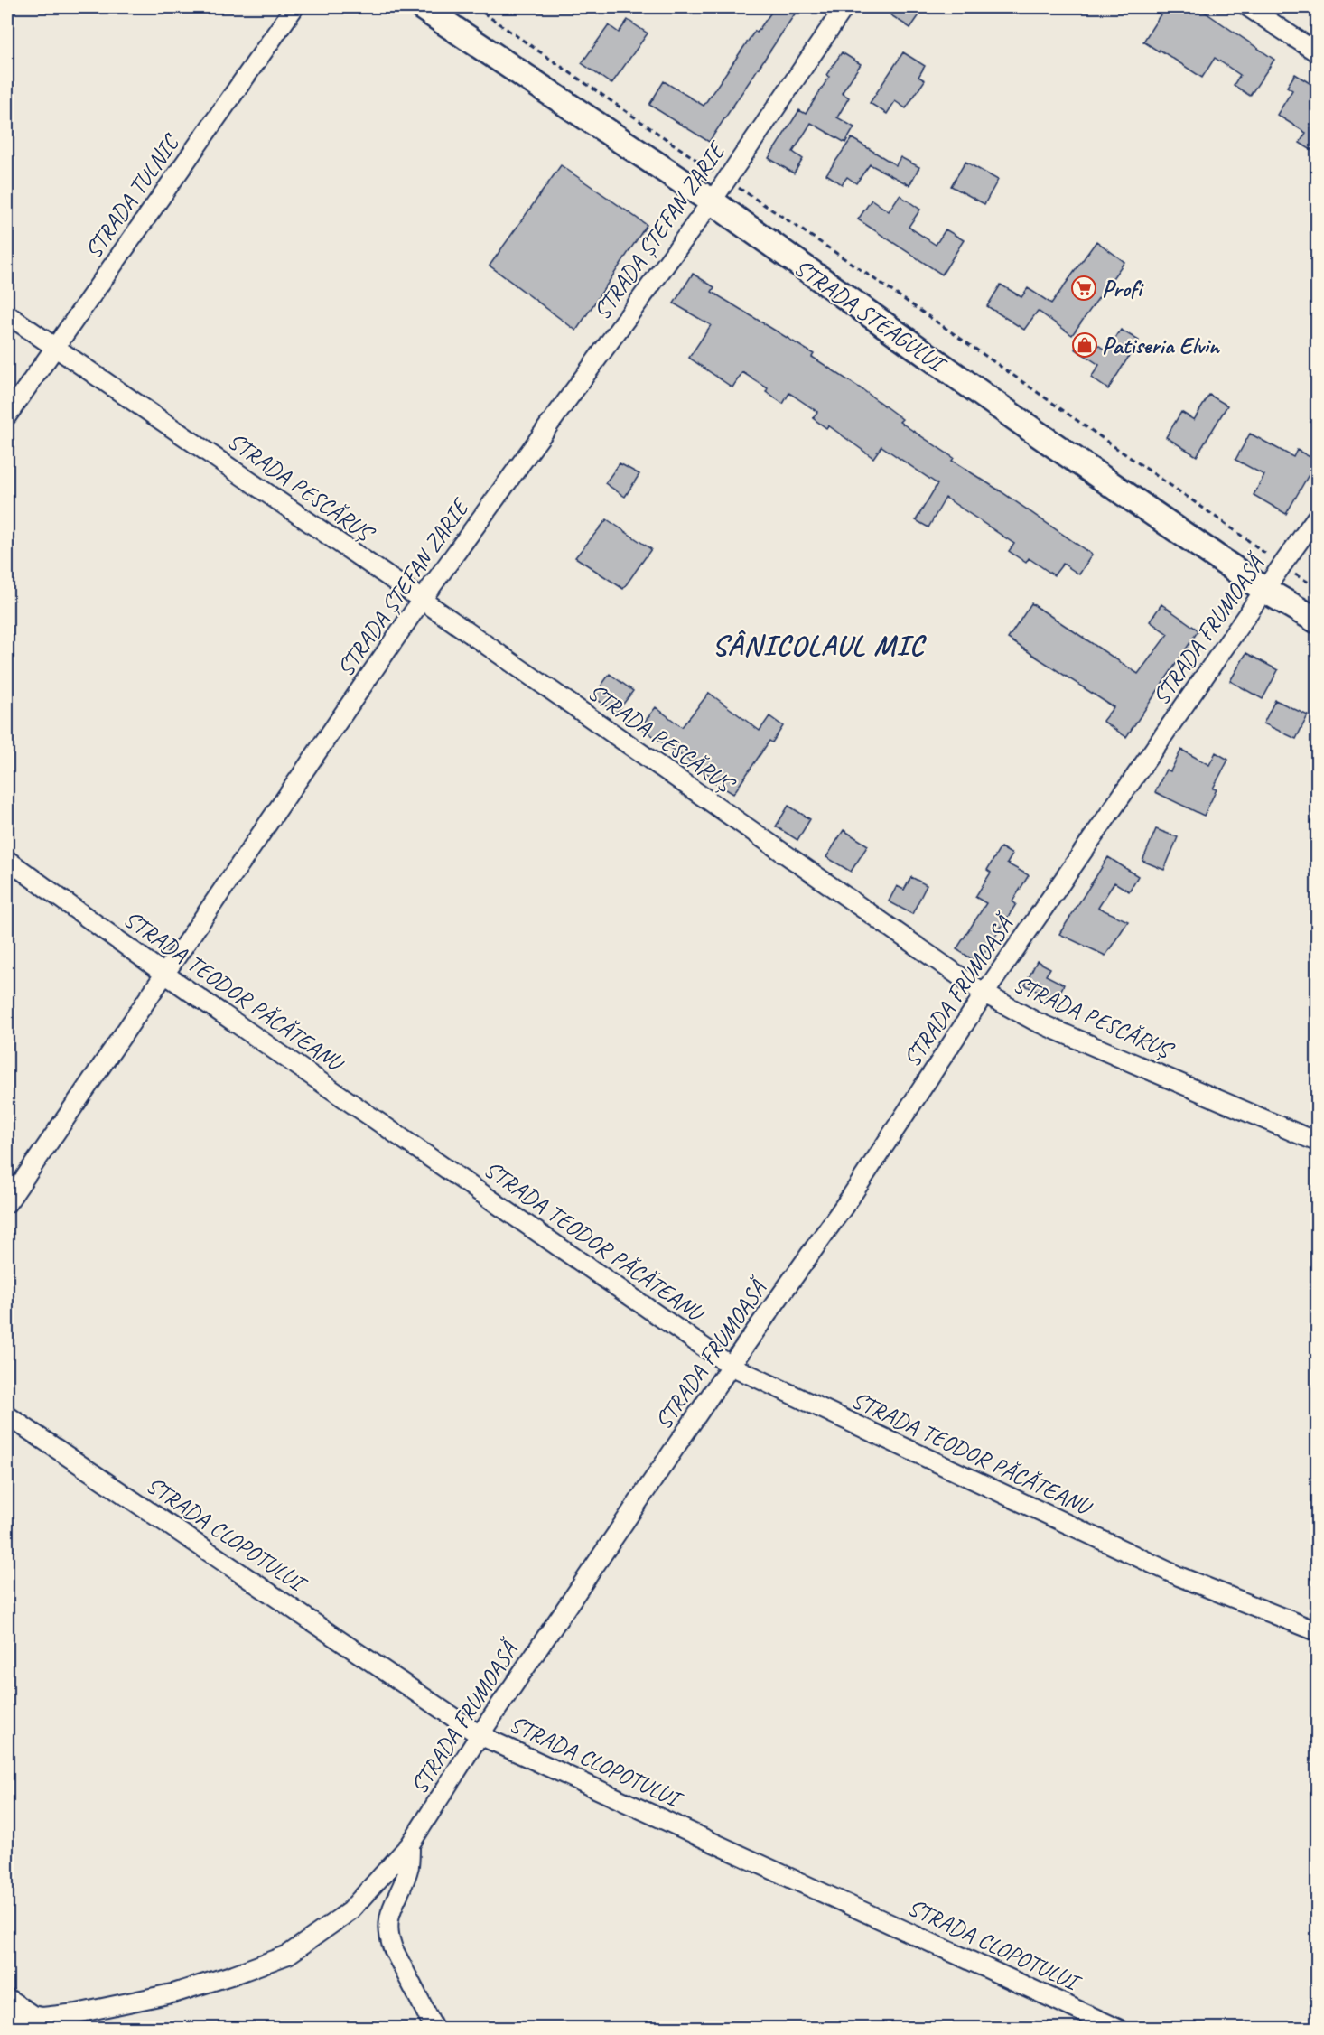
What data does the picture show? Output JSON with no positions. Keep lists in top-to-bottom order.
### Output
{
  "streets": {
    "main road": ["STRADA STEAGULUI"],
    "street": [
      "STRADA TULNIC",
      "STRADA ȘTEFAN ZARIE",
      "STRADA PESCĂRUȘ",
      "STRADA FRUMOASĂ",
      "STRADA TEODOR PĂCĂTEANU",
      "STRADA CLOPOTULUI"
    ]
  },
  "crossings": [
    ["STRADA TULNIC", "STRADA PESCĂRUȘ"],
    ["STRADA ȘTEFAN ZARIE", "STRADA STEAGULUI"],
    ["STRADA ȘTEFAN ZARIE", "STRADA PESCĂRUȘ"],
    ["STRADA ȘTEFAN ZARIE", "STRADA TEODOR PĂCĂTEANU"],
    ["STRADA STEAGULUI", "STRADA FRUMOASĂ"],
    ["STRADA PESCĂRUȘ", "STRADA FRUMOASĂ"],
    ["STRADA FRUMOASĂ", "STRADA TEODOR PĂCĂTEANU"],
    ["STRADA FRUMOASĂ", "STRADA CLOPOTULUI"]
  ],
  "districts": ["SÂNICOLAUL MIC"],
  "places": {
    "supermarket": ["Profi"],
    "shop": ["Patiseria Elvin"]
  }
}
